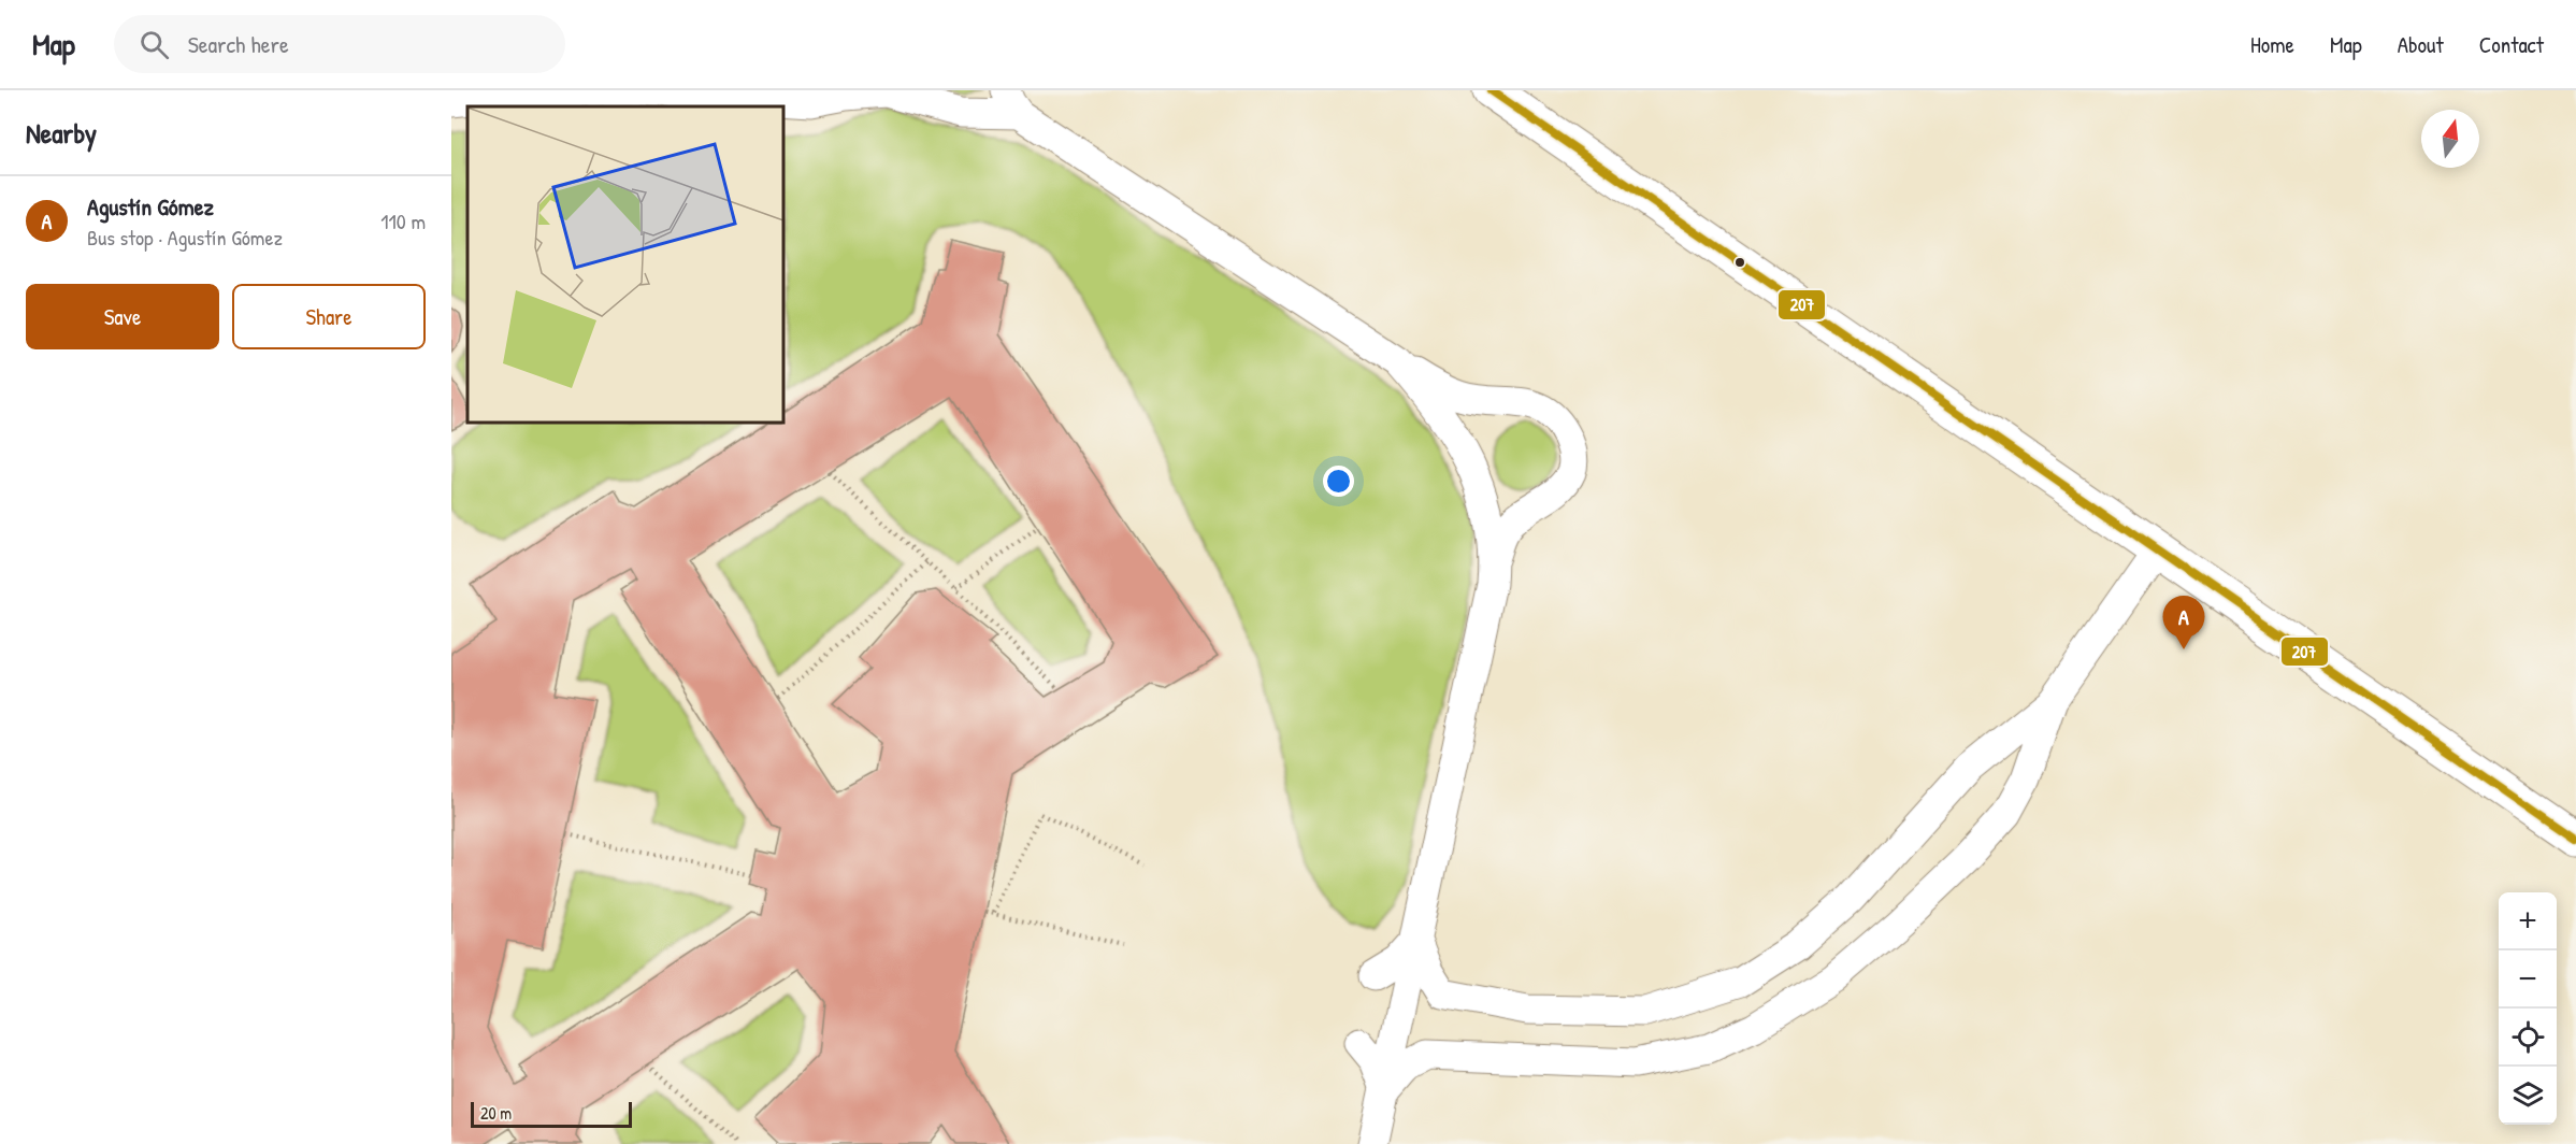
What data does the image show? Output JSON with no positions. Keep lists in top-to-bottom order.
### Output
{
  "lines": ["transit line 207"],
  "scale_bar": "20 m",
  "north": "top",
  "page": {
    "header": "Map",
    "search": "Search here",
    "nav": [
      "Home",
      "Map",
      "About",
      "Contact"
    ],
    "heading": "Nearby",
    "list": [
      {
        "mark": "A",
        "name": "Agustín Gómez",
        "note": "Bus stop · Agustín Gómez",
        "value": "110 m"
      }
    ],
    "buttons": ["Save", "Share"],
    "pins": "A",
    "map_buttons": ["+", "−"],
    "scale": "20 m"
  }
}
